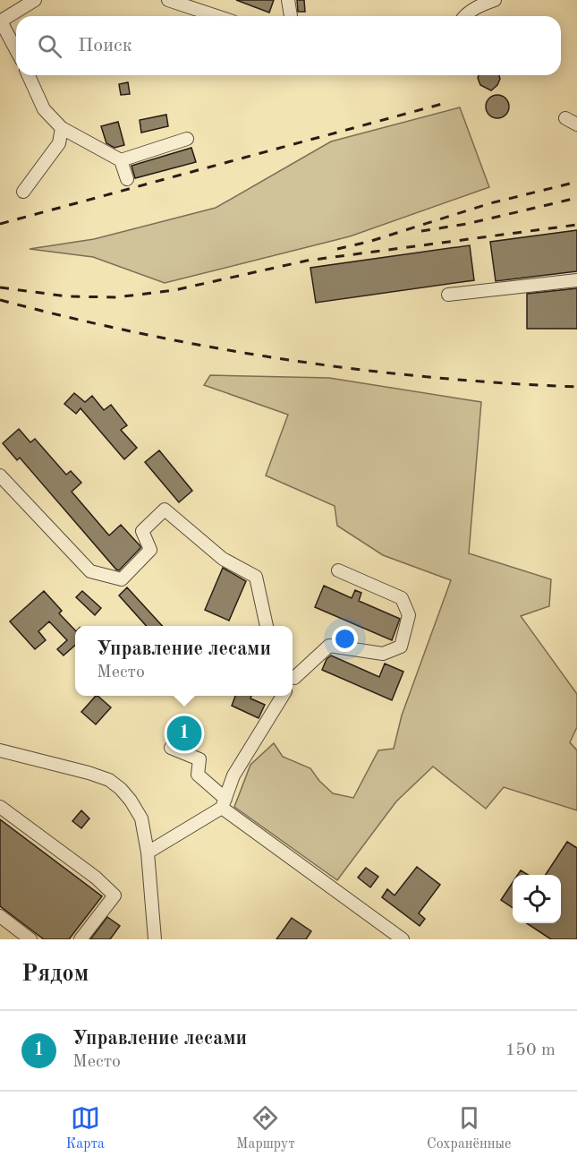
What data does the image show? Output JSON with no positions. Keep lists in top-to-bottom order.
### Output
{
  "page": {
    "search": "Поиск",
    "popup": ["Управление лесами", "Место"],
    "pins": "1",
    "heading": "Рядом",
    "list": [
      {
        "mark": "1",
        "name": "Управление лесами",
        "note": "Место",
        "value": "150 m"
      }
    ],
    "nav": ["Карта", "Маршрут", "Сохранённые"]
  }
}
